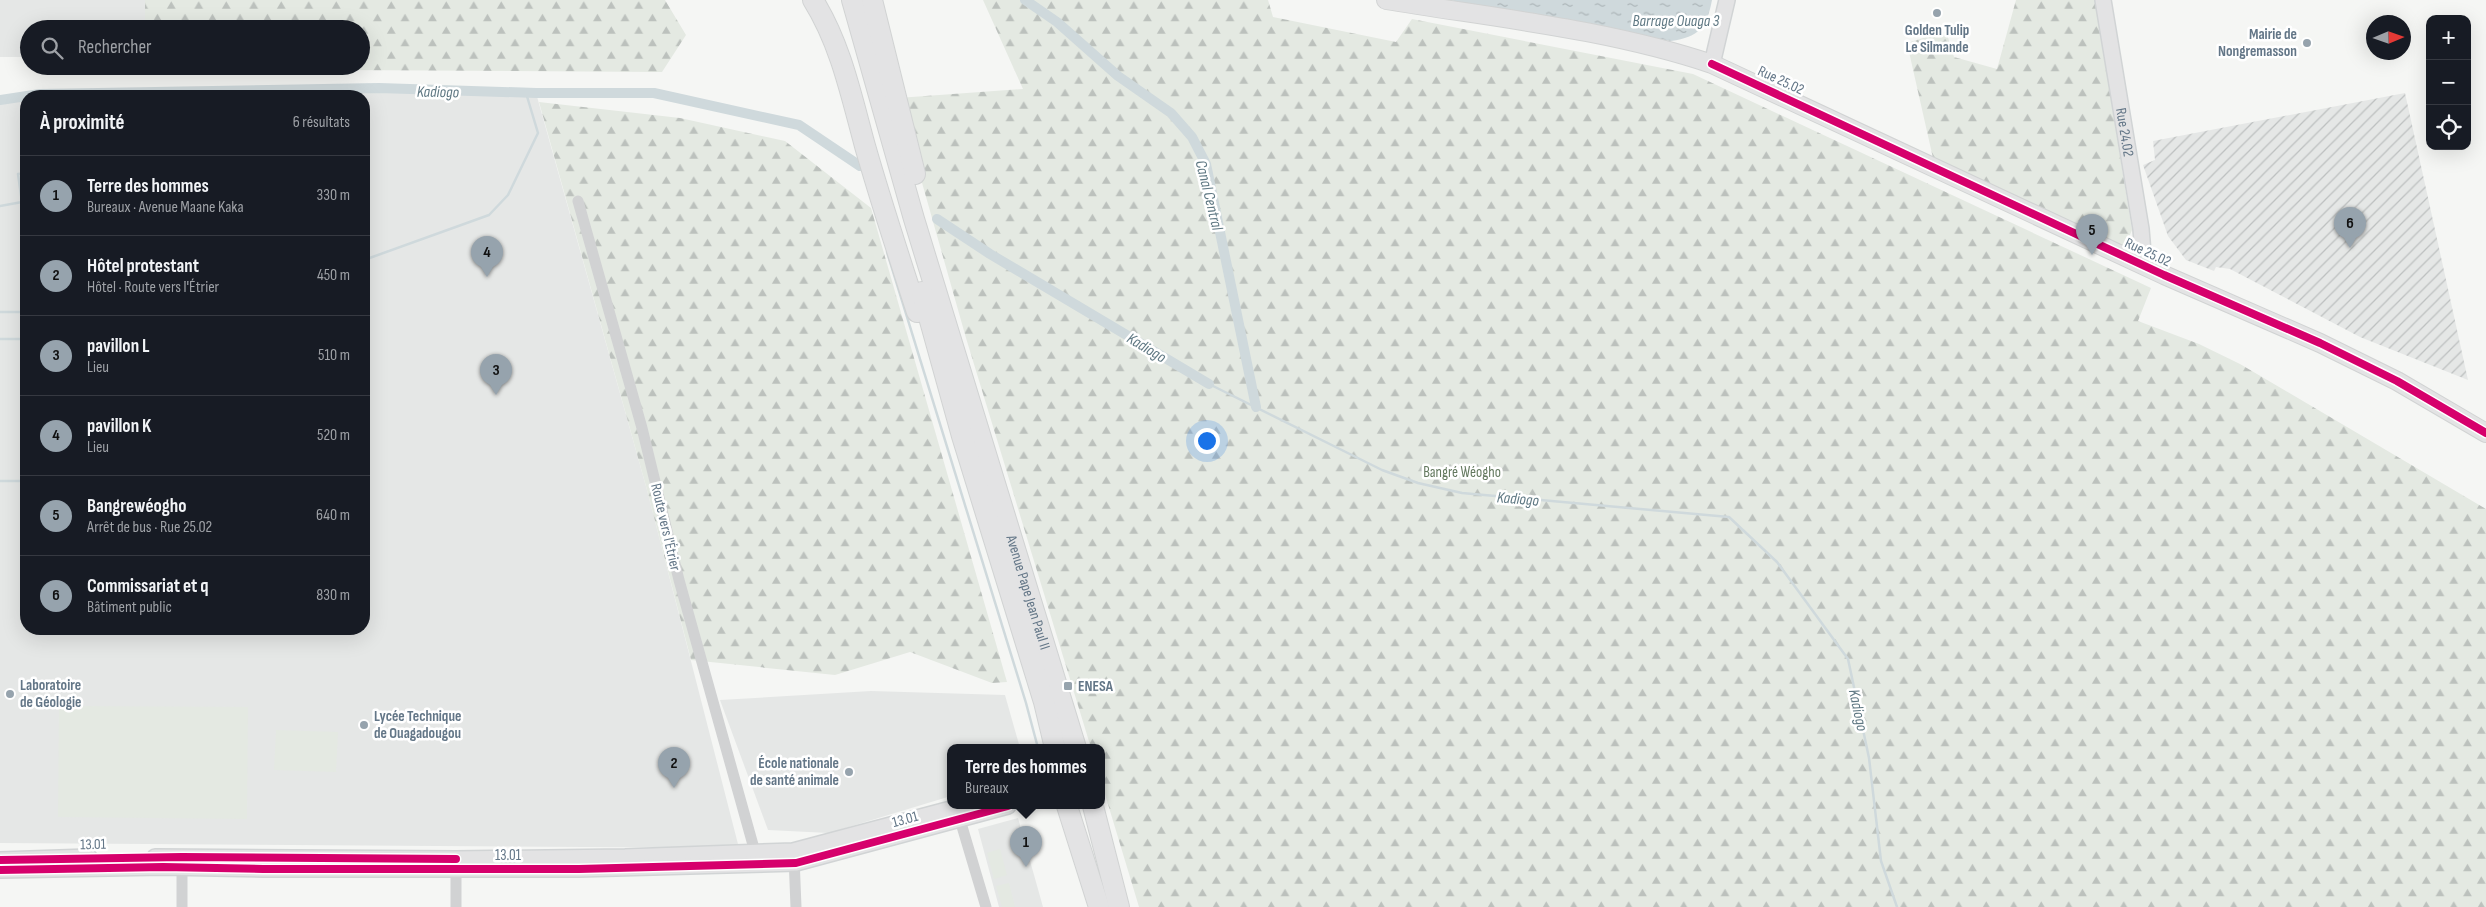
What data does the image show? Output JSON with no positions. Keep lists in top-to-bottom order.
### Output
{
  "streets": {
    "highway": ["Avenue Pape Jean Paul II"],
    "main road": ["Rue 25.02"],
    "street": ["Rue 24.02", "Route vers l'Étrier", "13.01"]
  },
  "crossings": [
    ["Rue 25.02", "Rue 24.02"],
    ["Route vers l'Étrier", "13.01"]
  ],
  "water": ["Barrage Ouaga 3", "Kadiogo", "Canal Central"],
  "parks": ["Bangré Wéogho"],
  "places": {
    "other": [
      "Golden Tulip Le Silmande",
      "Mairie de Nongremasson",
      "Laboratoire de Géologie",
      "Lycée Technique de Ouagadougou",
      "École nationale de santé animale"
    ],
    "transit": ["ENESA"]
  },
  "north": "right",
  "page": {
    "map_buttons": ["+", "−"],
    "search": "Rechercher",
    "heading": ["À proximité", "6 résultats"],
    "list": [
      {
        "mark": "1",
        "name": "Terre des hommes",
        "note": "Bureaux · Avenue Maane Kaka",
        "value": "330 m"
      },
      {
        "mark": "2",
        "name": "Hôtel protestant",
        "note": "Hôtel · Route vers l'Étrier",
        "value": "450 m"
      },
      {
        "mark": "3",
        "name": "pavillon L",
        "note": "Lieu",
        "value": "510 m"
      },
      {
        "mark": "4",
        "name": "pavillon K",
        "note": "Lieu",
        "value": "520 m"
      },
      {
        "mark": "5",
        "name": "Bangrewéogho",
        "note": "Arrêt de bus · Rue 25.02",
        "value": "640 m"
      },
      {
        "mark": "6",
        "name": "Commissariat et q",
        "note": "Bâtiment public",
        "value": "830 m"
      }
    ],
    "pins": [
      "6",
      "5",
      "4",
      "3",
      "2",
      "1"
    ],
    "popup": ["Terre des hommes", "Bureaux"]
  }
}
